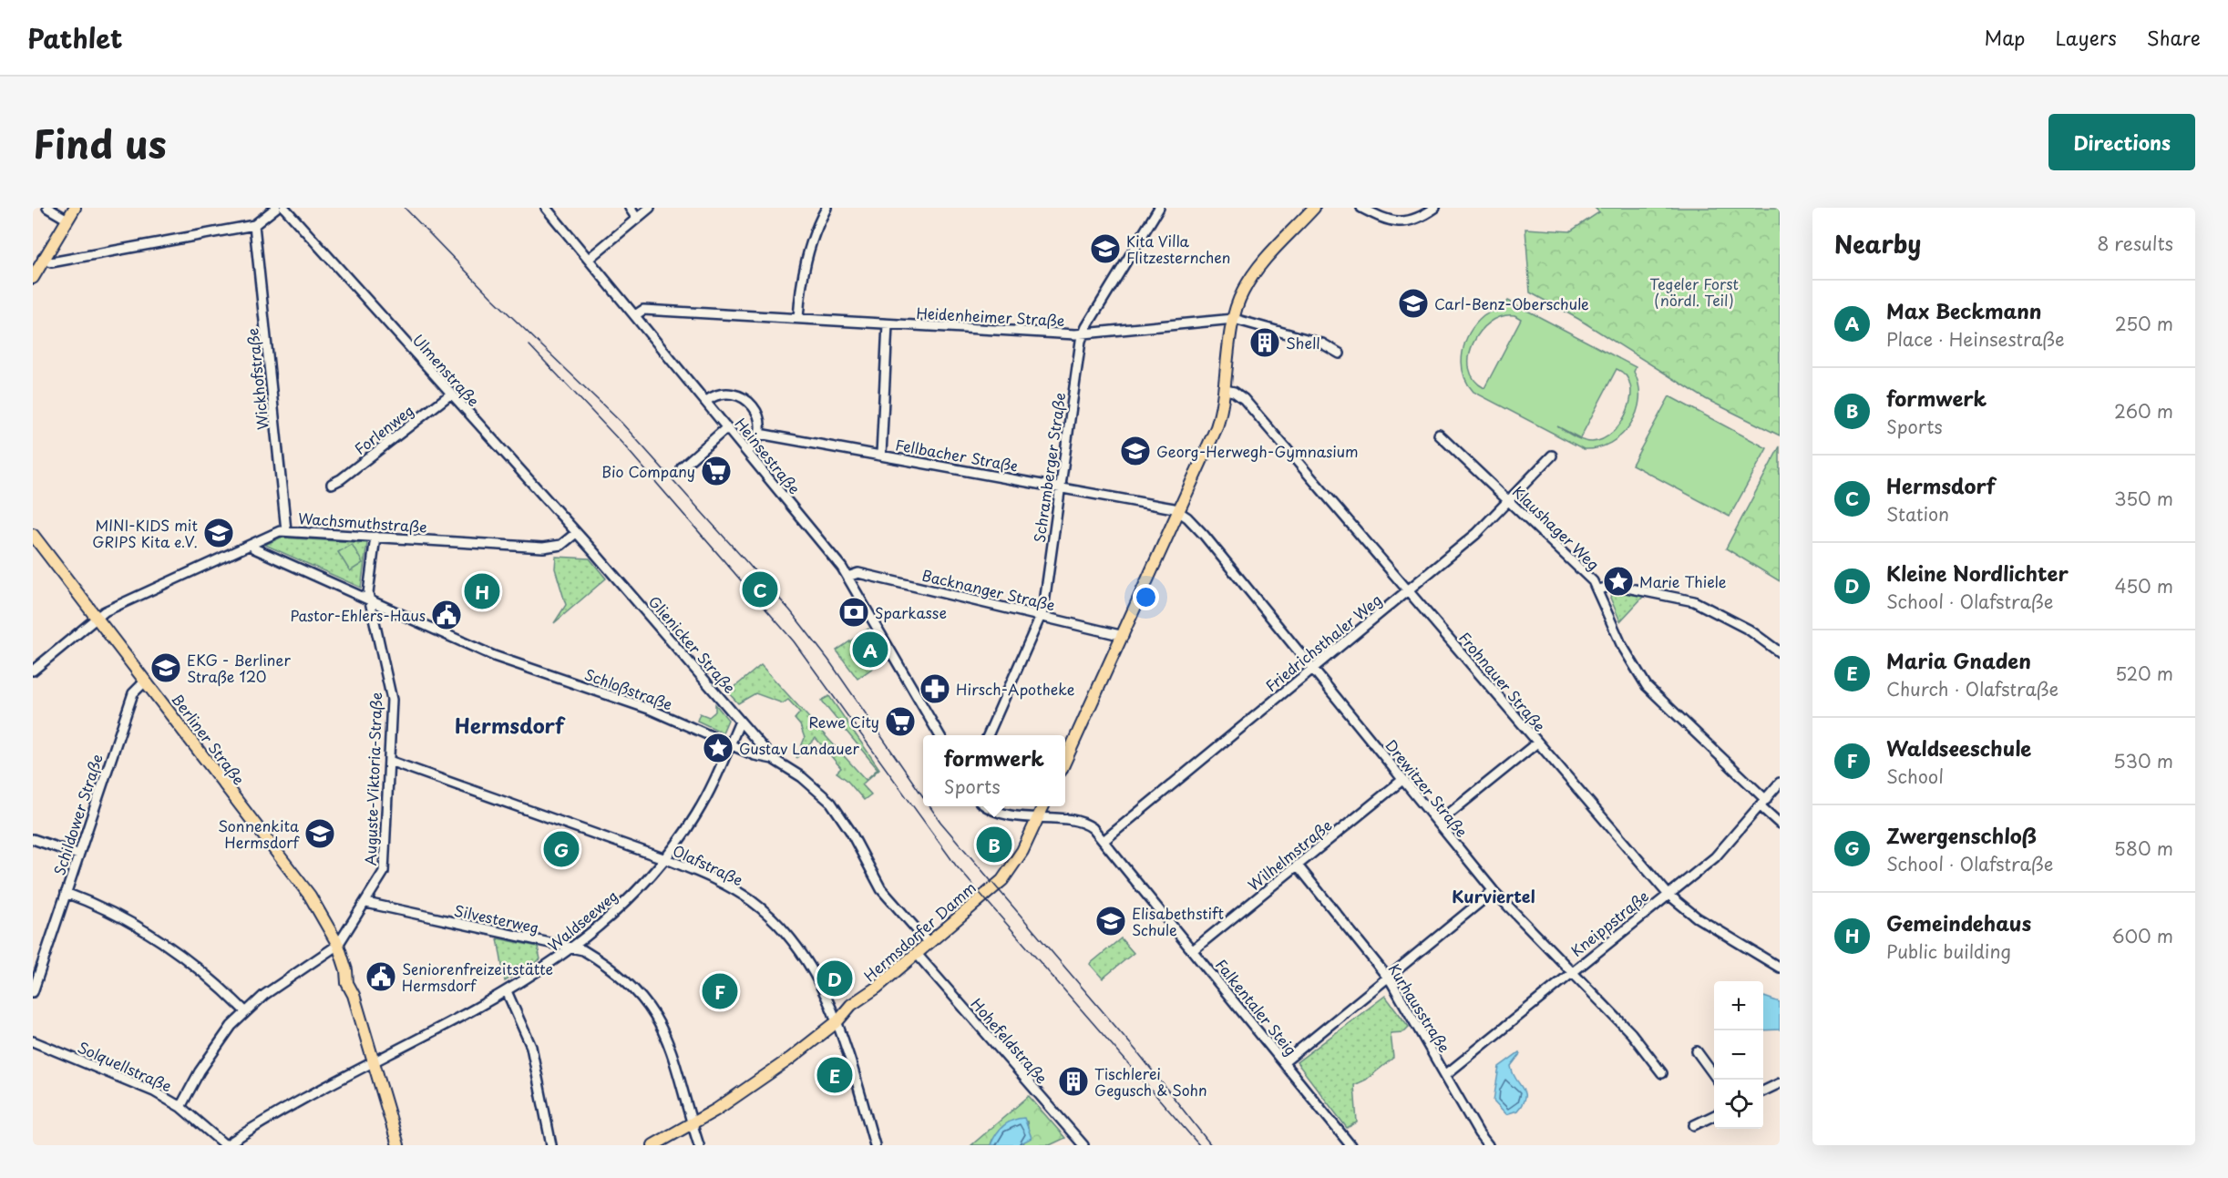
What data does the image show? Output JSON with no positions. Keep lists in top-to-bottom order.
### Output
{
  "streets": {
    "main road": ["Berliner Straße", "Hermsdorfer Damm"],
    "street": [
      "Heidenheimer Straße",
      "Ulmenstraße",
      "Wickhofstraße",
      "Forlenweg",
      "Fellbacher Straße",
      "Heinsestraße",
      "Schramberger Straße",
      "Wachsmuthstraße",
      "Klaushager Weg",
      "Backnanger Straße",
      "Friedrichsthaler Weg",
      "Glienicker Straße",
      "Frohnauer Straße",
      "Schloßstraße",
      "Auguste-Viktoria-Straße",
      "Drewitzer Straße",
      "Schildower Straße",
      "Wilhelmstraße",
      "Olafstraße",
      "Silvesterweg",
      "Waldseeweg",
      "Kneippstraße",
      "Falkentaler Steig",
      "Kurhausstraße",
      "Hohefeldstraße",
      "Solquellstraße"
    ]
  },
  "crossings": [
    ["Heidenheimer Straße", "Heinsestraße"],
    ["Heidenheimer Straße", "Schramberger Straße"],
    ["Ulmenstraße", "Forlenweg"],
    ["Ulmenstraße", "Wachsmuthstraße"],
    ["Ulmenstraße", "Glienicker Straße"],
    ["Wickhofstraße", "Wachsmuthstraße"],
    ["Fellbacher Straße", "Schramberger Straße"],
    ["Fellbacher Straße", "Drewitzer Straße"],
    ["Heinsestraße", "Backnanger Straße"],
    ["Schramberger Straße", "Backnanger Straße"],
    ["Wachsmuthstraße", "Schloßstraße"],
    ["Wachsmuthstraße", "Berliner Straße"],
    ["Wachsmuthstraße", "Auguste-Viktoria-Straße"],
    ["Klaushager Weg", "Friedrichsthaler Weg"],
    ["Klaushager Weg", "Kneippstraße"],
    ["Friedrichsthaler Weg", "Frohnauer Straße"],
    ["Friedrichsthaler Weg", "Drewitzer Straße"],
    ["Friedrichsthaler Weg", "Falkentaler Steig"],
    ["Glienicker Straße", "Schloßstraße"],
    ["Glienicker Straße", "Waldseeweg"],
    ["Frohnauer Straße", "Kneippstraße"],
    ["Schloßstraße", "Auguste-Viktoria-Straße"],
    ["Schloßstraße", "Waldseeweg"],
    ["Schloßstraße", "Hermsdorfer Damm"],
    ["Berliner Straße", "Auguste-Viktoria-Straße"],
    ["Berliner Straße", "Schildower Straße"],
    ["Berliner Straße", "Waldseeweg"],
    ["Auguste-Viktoria-Straße", "Olafstraße"],
    ["Auguste-Viktoria-Straße", "Silvesterweg"],
    ["Auguste-Viktoria-Straße", "Solquellstraße"],
    ["Drewitzer Straße", "Wilhelmstraße"],
    ["Drewitzer Straße", "Kneippstraße"],
    ["Wilhelmstraße", "Falkentaler Steig"],
    ["Wilhelmstraße", "Kurhausstraße"],
    ["Olafstraße", "Waldseeweg"],
    ["Olafstraße", "Hermsdorfer Damm"],
    ["Silvesterweg", "Waldseeweg"],
    ["Silvesterweg", "Hermsdorfer Damm"],
    ["Waldseeweg", "Solquellstraße"],
    ["Kneippstraße", "Kurhausstraße"],
    ["Hermsdorfer Damm", "Falkentaler Steig"],
    ["Hermsdorfer Damm", "Hohefeldstraße"]
  ],
  "districts": ["Hermsdorf", "Kurviertel"],
  "parks": ["Tegeler Forst (nördl. Teil)"],
  "places": {
    "school or university": [
      "Kita Villa Flitzesternchen",
      "Carl-Benz-Oberschule",
      "Georg-Herwegh-Gymnasium",
      "MINI-KIDS mit GRIPS Kita e.V.",
      "EKG - Berliner Straße 120",
      "Sonnenkita Hermsdorf",
      "Elisabethstift Schule"
    ],
    "building": ["Shell", "Tischlerei Gegusch & Sohn"],
    "supermarket": ["Bio Company", "Rewe City"],
    "place": ["Marie Thiele", "Gustav Landauer"],
    "bank": ["Sparkasse"],
    "public building": ["Pastor-Ehlers-Haus", "Seniorenfreizeitstätte Hermsdorf"],
    "pharmacy": ["Hirsch-Apotheke"]
  },
  "page": {
    "header": "Pathlet",
    "nav": ["Map", "Layers", "Share"],
    "title": "Find us",
    "buttons": "Directions",
    "heading": ["Nearby", "8 results"],
    "list": [
      {
        "mark": "A",
        "name": "Max Beckmann",
        "note": "Place · Heinsestraße",
        "value": "250 m"
      },
      {
        "mark": "B",
        "name": "formwerk",
        "note": "Sports",
        "value": "260 m"
      },
      {
        "mark": "C",
        "name": "Hermsdorf",
        "note": "Station",
        "value": "350 m"
      },
      {
        "mark": "D",
        "name": "Kleine Nordlichter",
        "note": "School · Olafstraße",
        "value": "450 m"
      },
      {
        "mark": "E",
        "name": "Maria Gnaden",
        "note": "Church · Olafstraße",
        "value": "520 m"
      },
      {
        "mark": "F",
        "name": "Waldseeschule",
        "note": "School",
        "value": "530 m"
      },
      {
        "mark": "G",
        "name": "Zwergenschloß",
        "note": "School · Olafstraße",
        "value": "580 m"
      },
      {
        "mark": "H",
        "name": "Gemeindehaus",
        "note": "Public building",
        "value": "600 m"
      }
    ],
    "pins": [
      "C",
      "H",
      "A",
      "B",
      "G",
      "D",
      "F",
      "E"
    ],
    "popup": ["formwerk", "Sports"],
    "map_buttons": ["+", "−"]
  }
}
